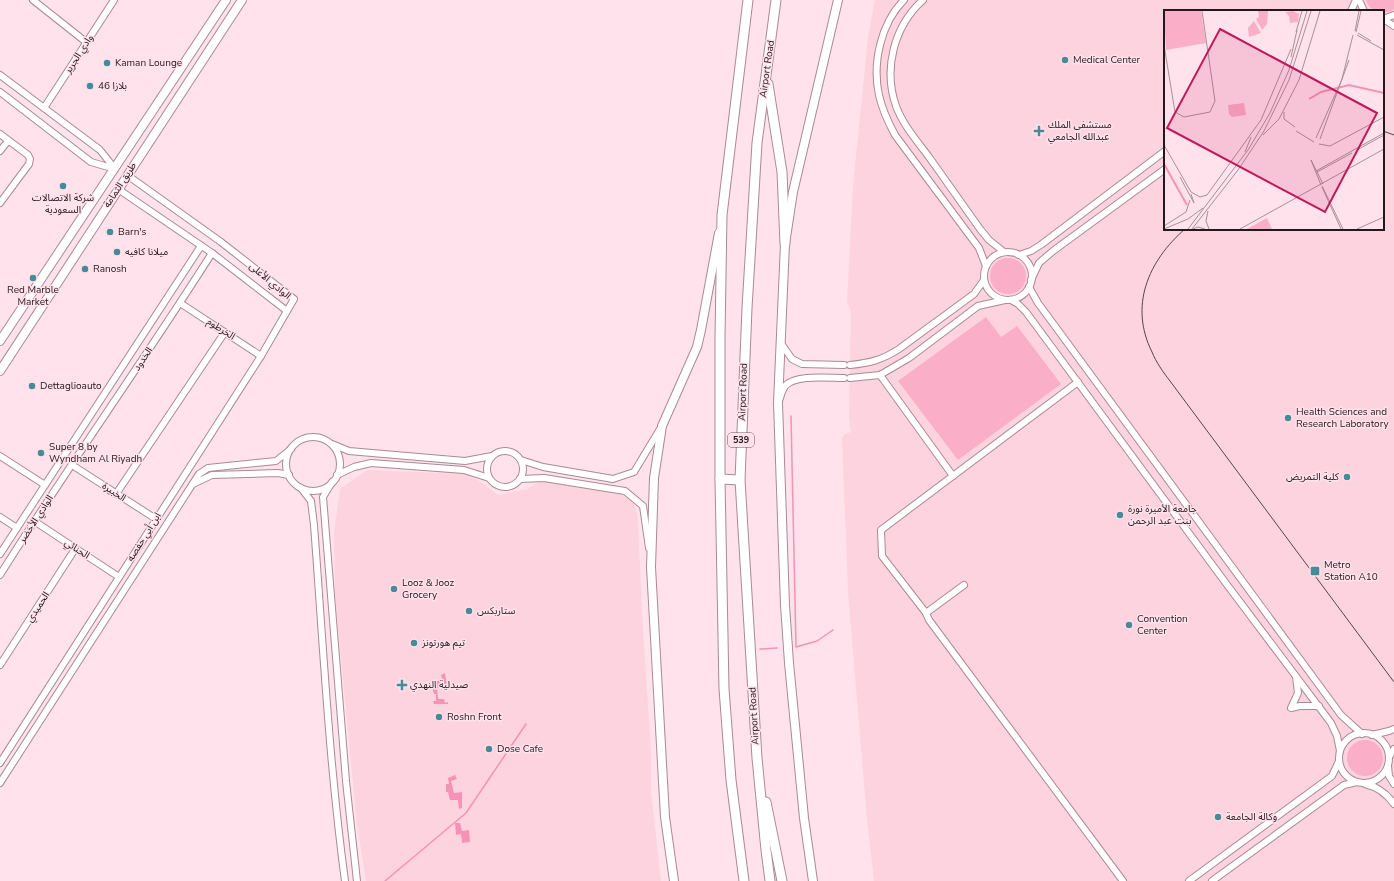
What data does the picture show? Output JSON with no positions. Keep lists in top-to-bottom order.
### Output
{
  "streets": {
    "highway": ["Airport Road", "539"],
    "main road": ["طريق الثمامة"],
    "street": [
      "وادي الجرير",
      "الوادي الأعلى",
      "الخرطوم",
      "الخدود",
      "الخبيرة",
      "الوادي الأخضر",
      "ابن أبي حفصه",
      "الحنائي",
      "الحميدي"
    ]
  },
  "crossings": [
    ["طريق الثمامة", "الوادي الأعلى"],
    ["الوادي الأعلى", "الخدود"],
    ["الوادي الأعلى", "ابن أبي حفصه"],
    ["الخرطوم", "الخدود"],
    ["الخرطوم", "ابن أبي حفصه"],
    ["الخدود", "الخبيرة"],
    ["الخدود", "الوادي الأخضر"],
    ["الخبيرة", "الوادي الأخضر"],
    ["الخبيرة", "ابن أبي حفصه"],
    ["الوادي الأخضر", "الحنائي"],
    ["ابن أبي حفصه", "الحنائي"],
    ["الحنائي", "الحميدي"]
  ],
  "places": {
    "other": [
      "Medical Center",
      "Kaman Lounge",
      "بلازا 46",
      "شركة الاتصالات السعودية",
      "Barn's",
      "ميلانا كافيه",
      "Ranosh",
      "Red Marble Market",
      "Dettaglioauto",
      "Health Sciences and Research Laboratory",
      "Super 8 by Wyndham Al Riyadh",
      "كلية التمريض",
      "جامعة الأميرة نورة بنت عبد الرحمن",
      "Looz & Jooz Grocery",
      "ستاربكس",
      "Convention Center",
      "تيم هورتونز",
      "Roshn Front",
      "Dose Cafe",
      "وكالة الجامعة"
    ],
    "health": ["مستشفى الملك عبدالله الجامعي", "صيدلية النهدي"],
    "transit": ["Metro Station A10"]
  }
}
